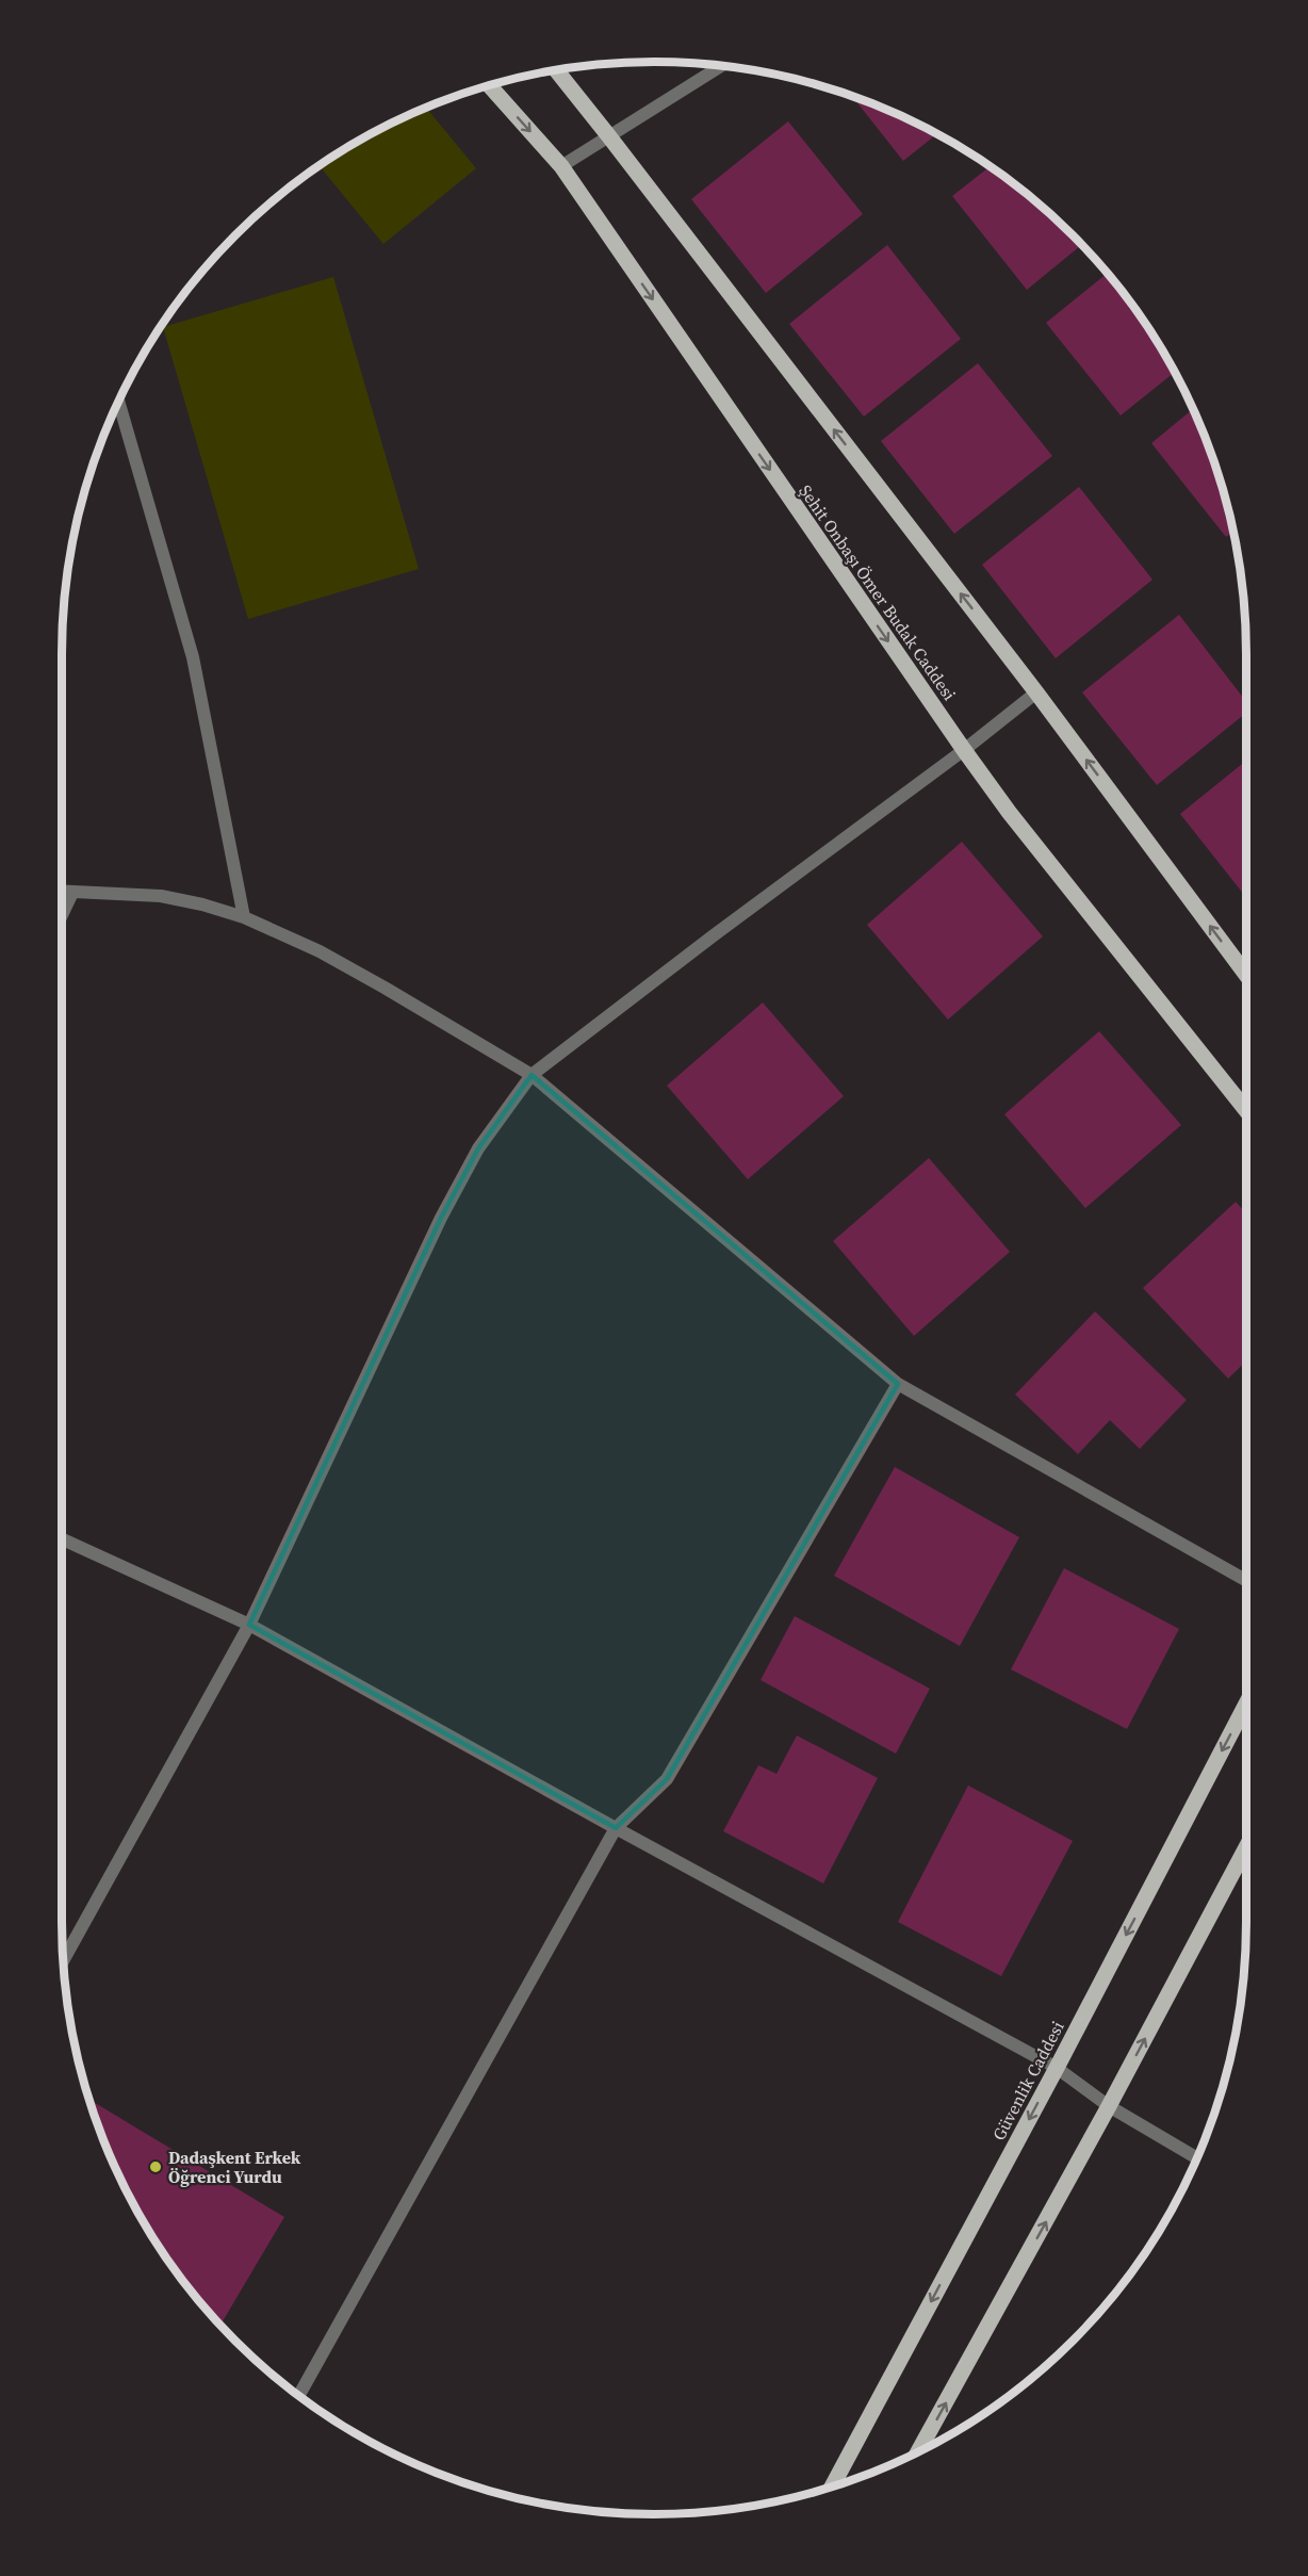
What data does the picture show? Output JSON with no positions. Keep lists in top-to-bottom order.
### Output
{
  "streets": {
    "main road": ["Şehit Onbaşı Ömer Budak Caddesi", "Güvenlik Caddesi"]
  },
  "places": ["Dadaşkent Erkek Öğrenci Yurdu"]
}
